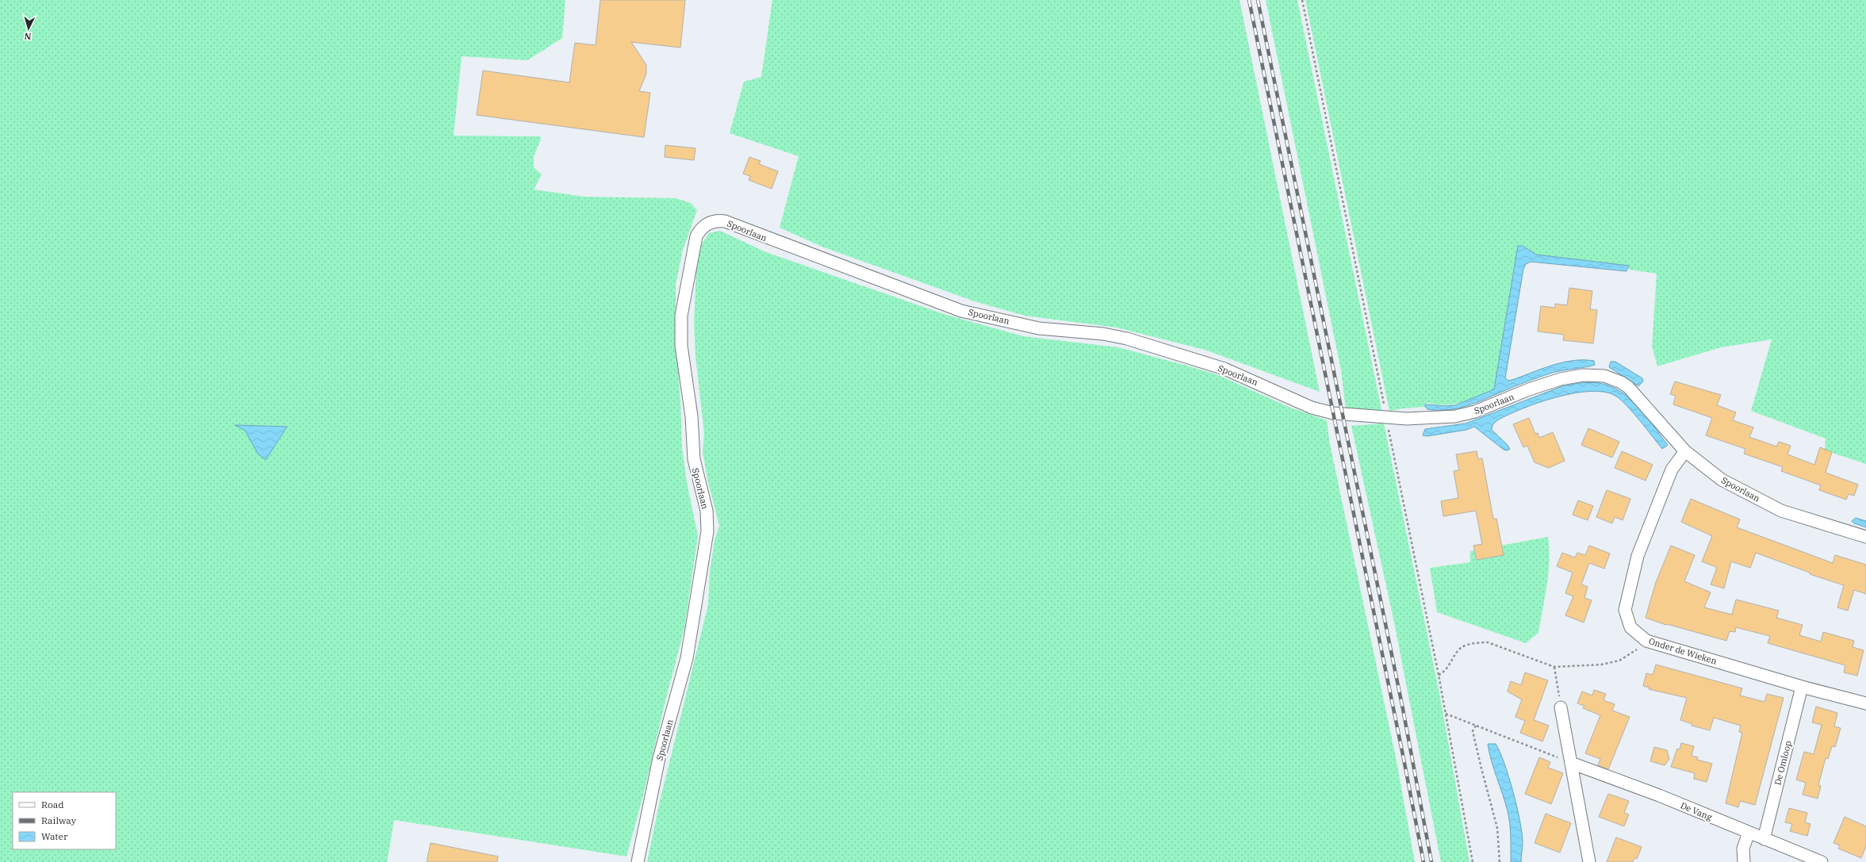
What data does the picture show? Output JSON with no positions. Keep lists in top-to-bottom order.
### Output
{
  "streets": {
    "street": [
      "Spoorlaan",
      "Onder de Wieken",
      "De Omloop",
      "De Vang"
    ]
  },
  "crossings": [
    ["Spoorlaan", "Onder de Wieken"],
    ["Onder de Wieken", "De Omloop"],
    ["De Omloop", "De Vang"]
  ],
  "legend": ["Road", "Railway", "Water"],
  "north": "bottom"
}
